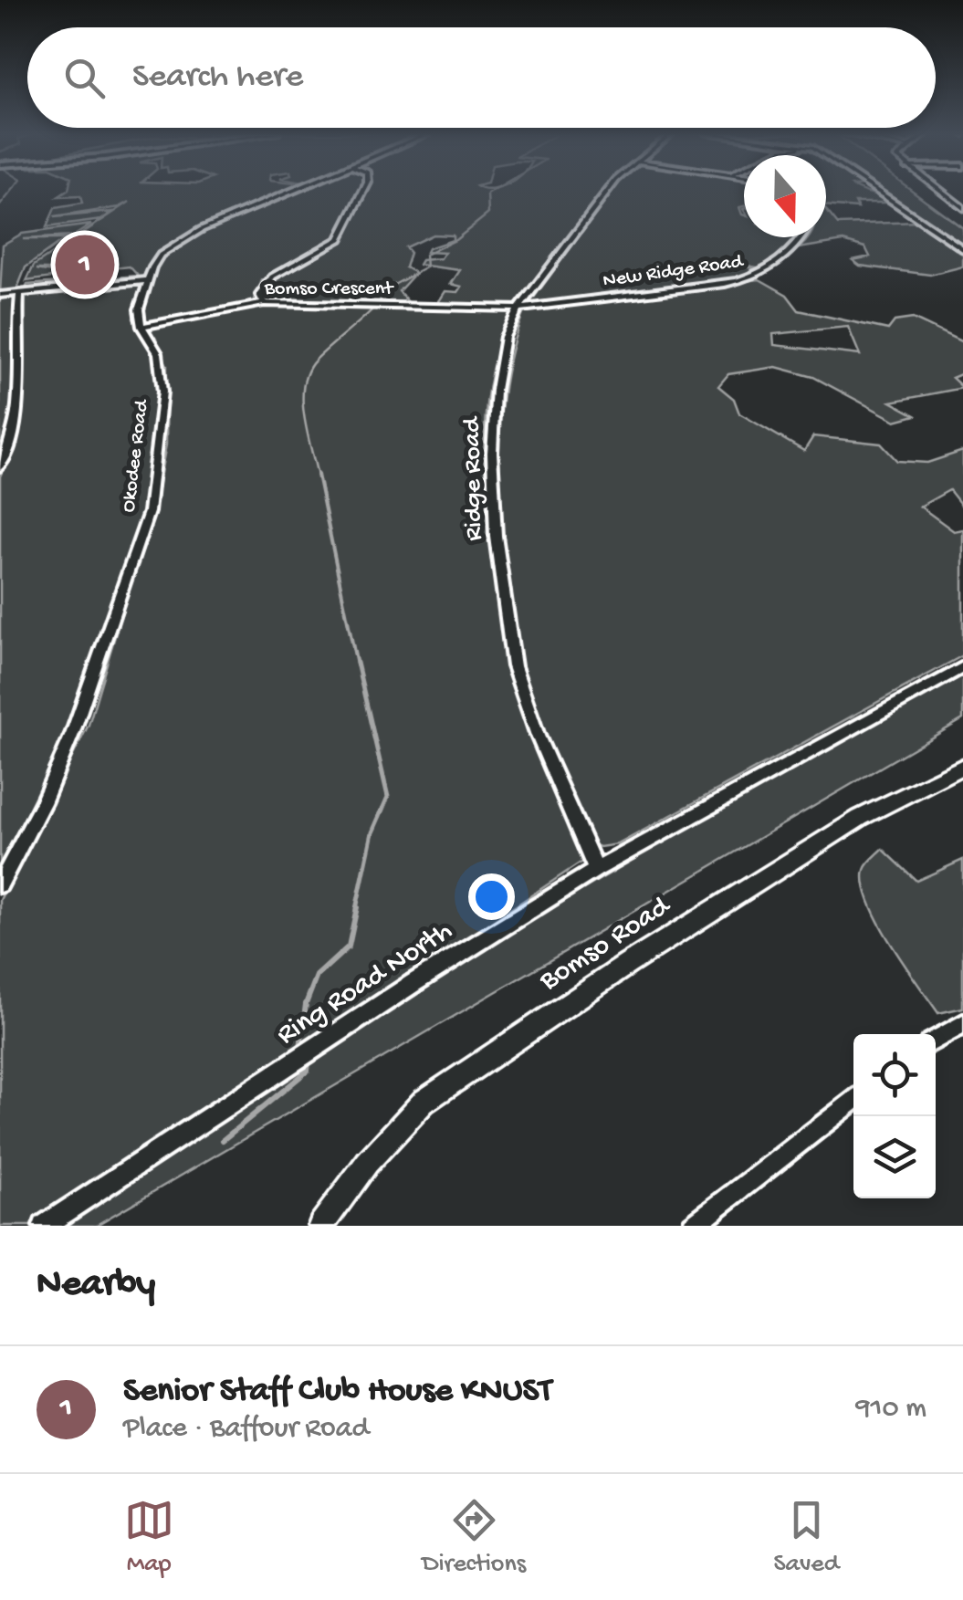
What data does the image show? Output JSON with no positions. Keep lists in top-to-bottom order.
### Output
{
  "streets": {
    "street": [
      "New Ridge Road",
      "Bomso Crescent",
      "Okodee Road",
      "Ridge Road",
      "Bomso Road",
      "Ring Road North"
    ]
  },
  "crossings": [
    ["New Ridge Road", "Bomso Crescent"],
    ["New Ridge Road", "Ridge Road"],
    ["Bomso Crescent", "Okodee Road"],
    ["Bomso Crescent", "Ridge Road"],
    ["Ridge Road", "Ring Road North"]
  ],
  "north": "bottom",
  "page": {
    "search": "Search here",
    "pins": "1",
    "heading": "Nearby",
    "list": [
      {
        "mark": "1",
        "name": "Senior Staff Club House KNUST",
        "note": "Place · Baffour Road",
        "value": "910 m"
      }
    ],
    "nav": ["Map", "Directions", "Saved"]
  }
}
